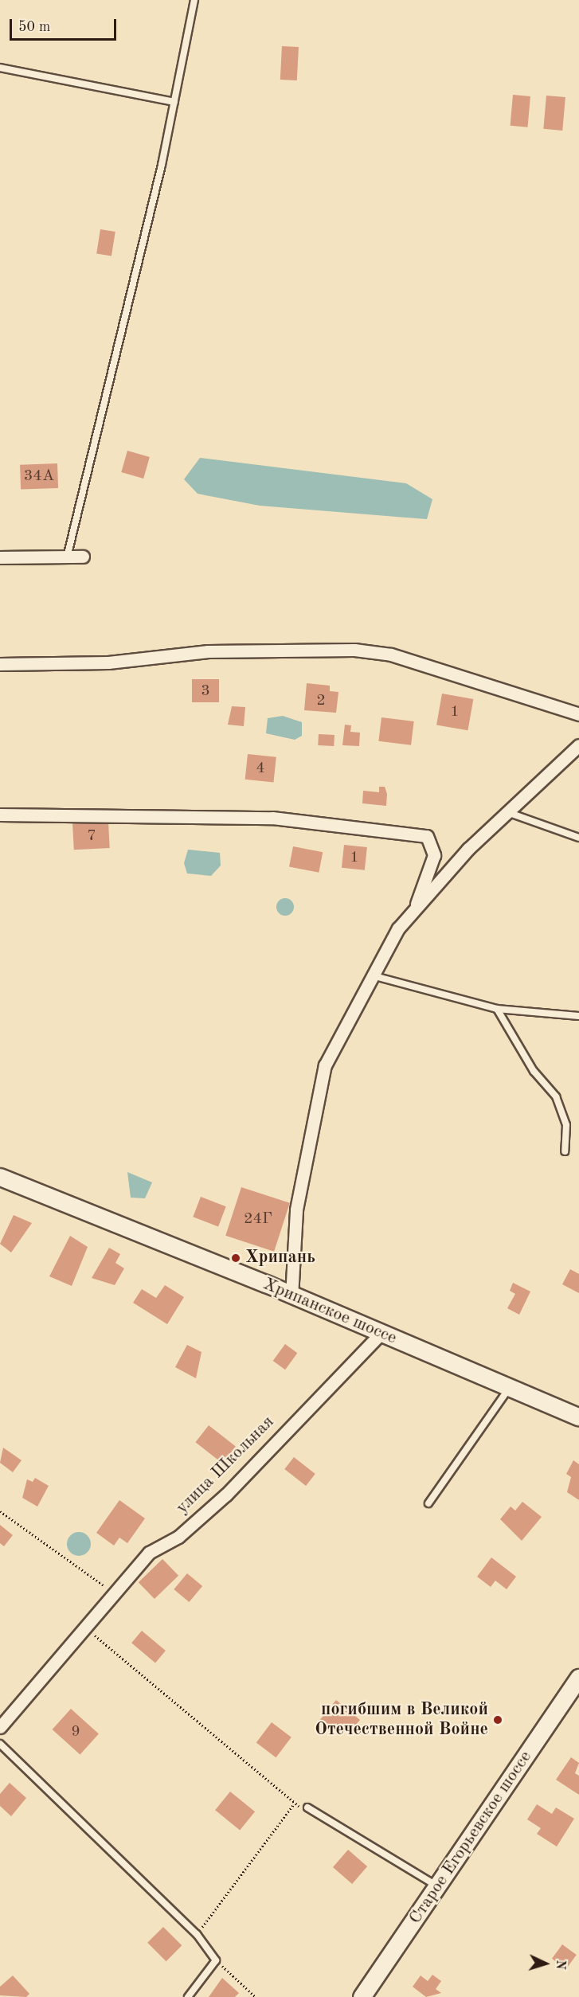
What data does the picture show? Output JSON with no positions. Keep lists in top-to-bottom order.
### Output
{
  "streets": {
    "main road": ["Хрипанское шоссе", "Старое Егорьевское шоссе"],
    "street": ["улица Школьная"]
  },
  "crossings": [
    ["Хрипанское шоссе", "улица Школьная"]
  ],
  "places": ["Хрипань", "погибшим в Великой Отечественной Войне"],
  "house_numbers": [
    "34А",
    "3",
    "2",
    "1",
    "4",
    "7",
    "1",
    "24Г",
    "9"
  ],
  "scale_bar": "50 m",
  "north": "right"
}
